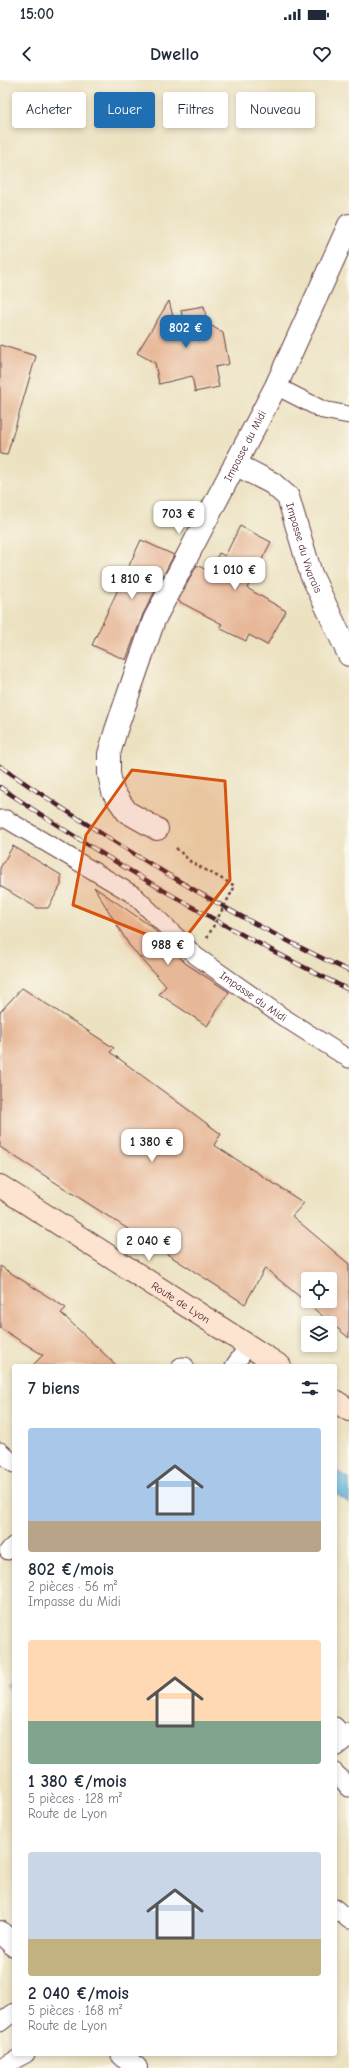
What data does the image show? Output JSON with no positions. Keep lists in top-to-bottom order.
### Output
{
  "streets": {
    "main road": ["Route de Lyon"],
    "street": ["Impasse du Midi", "Impasse du Vivarais"]
  },
  "crossings": [
    ["Impasse du Midi", "Impasse du Vivarais"]
  ],
  "page": {
    "status": "15:00",
    "header": "Dwello",
    "chip": [
      "Acheter",
      "Louer",
      "Filtres",
      "Nouveau"
    ],
    "price": [
      "802 €",
      "703 €",
      "1 010 €",
      "1 810 €",
      "988 €",
      "1 380 €",
      "2 040 €"
    ],
    "heading": "7 biens",
    "list": [
      {
        "name": "802 €/mois",
        "note": "2 pièces · 56 m² · Impasse du Midi"
      },
      {
        "name": "1 380 €/mois",
        "note": "5 pièces · 128 m² · Route de Lyon"
      },
      {
        "name": "2 040 €/mois",
        "note": "5 pièces · 168 m² · Route de Lyon"
      }
    ]
  }
}
